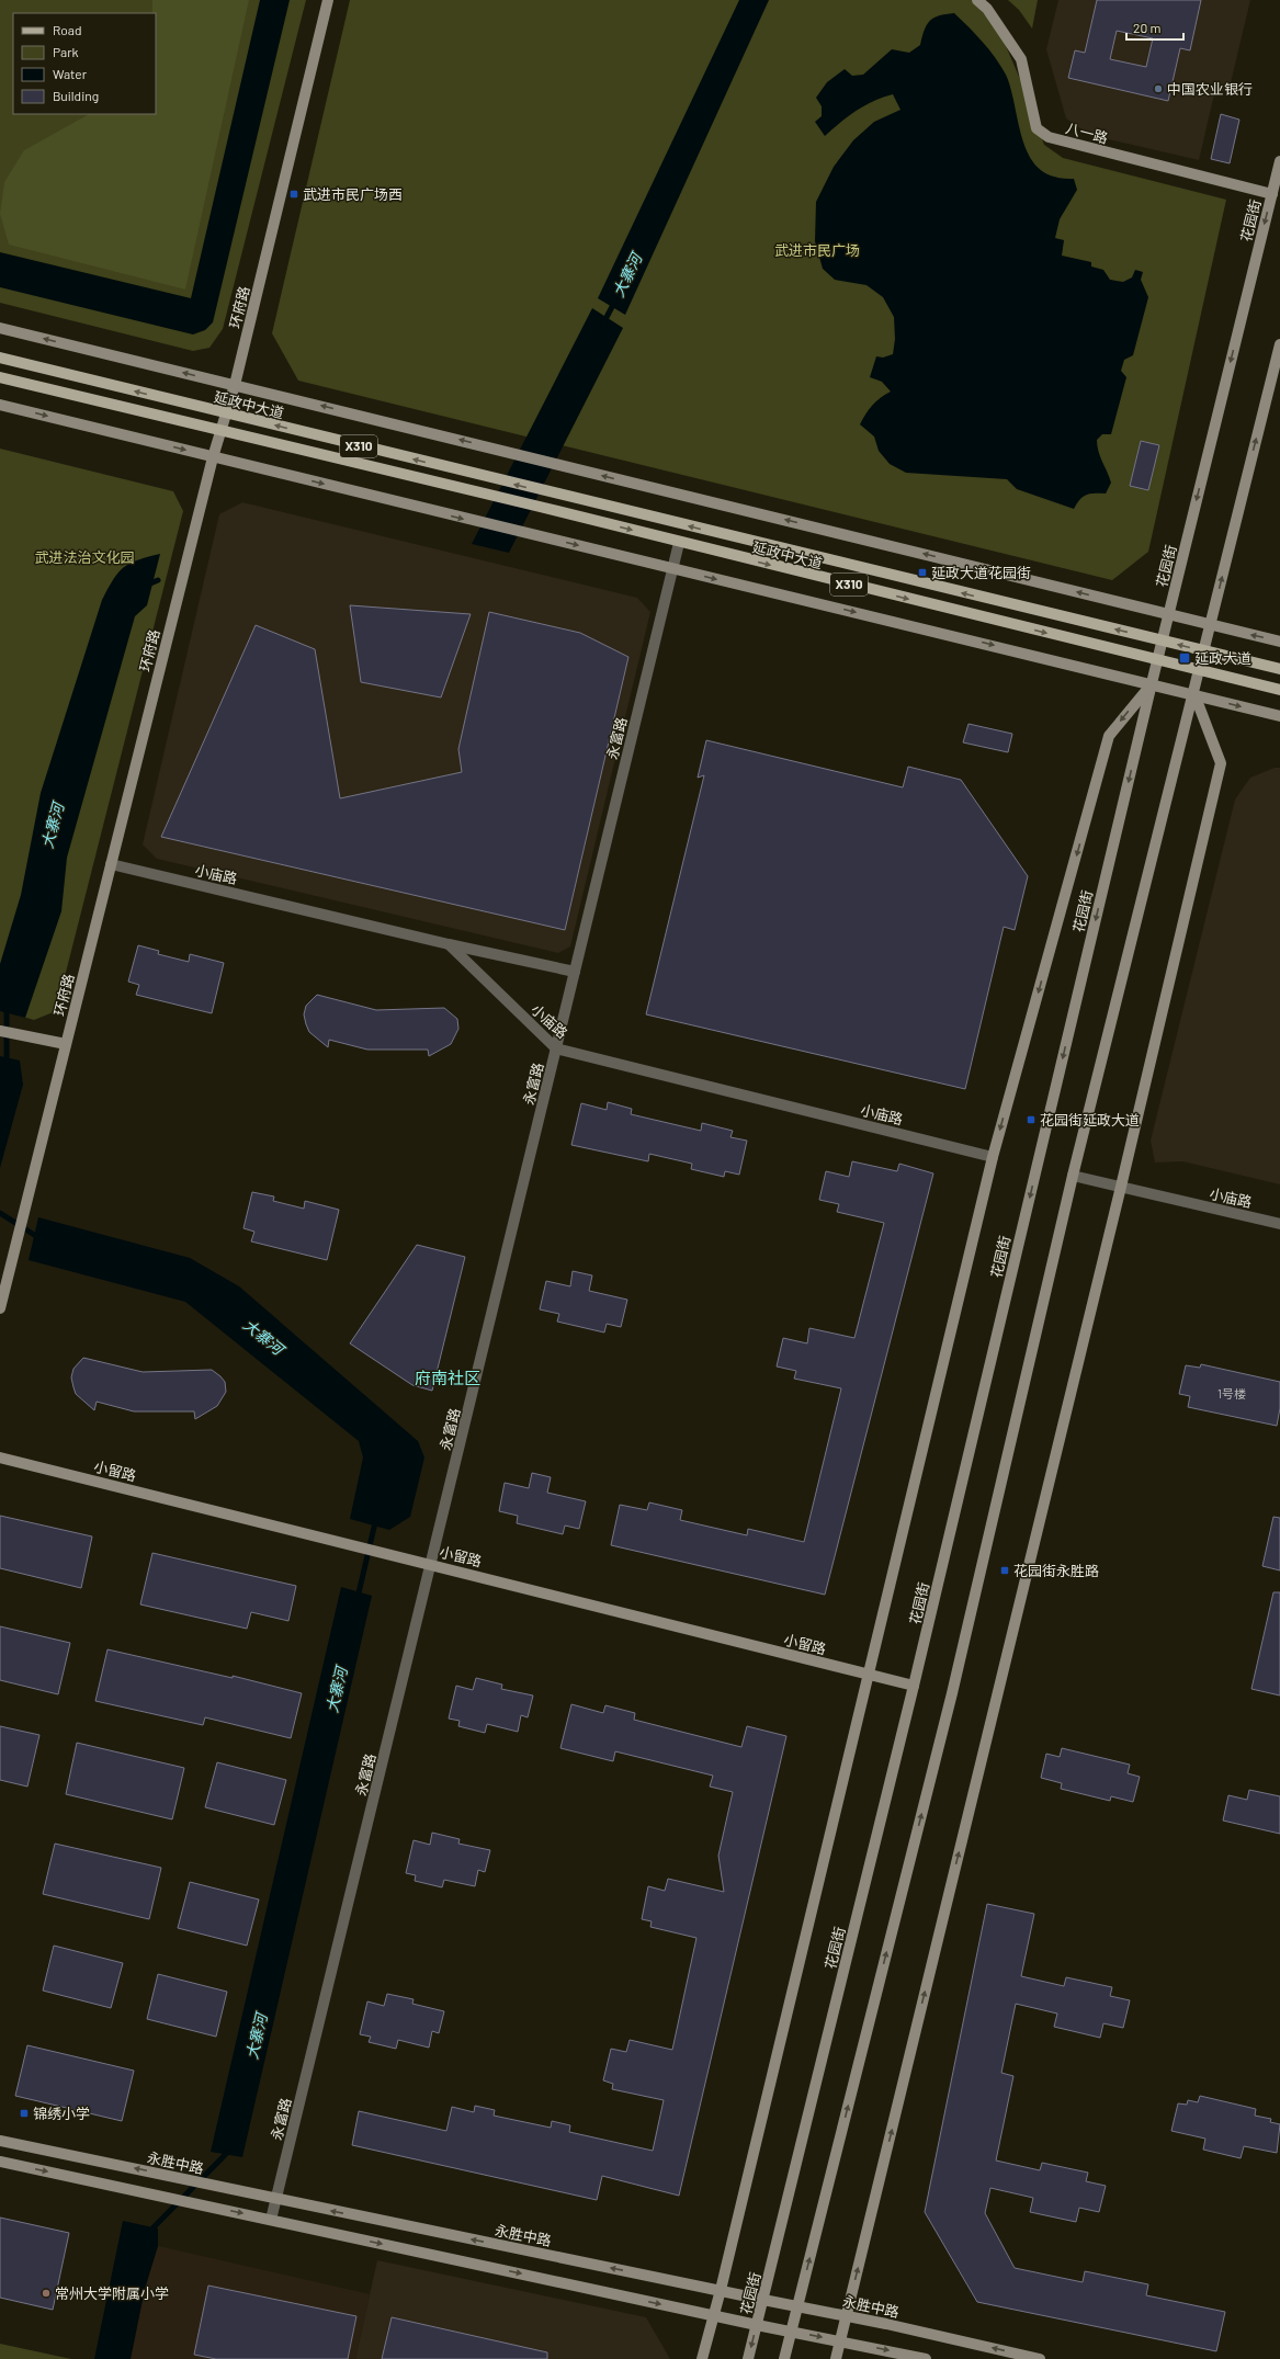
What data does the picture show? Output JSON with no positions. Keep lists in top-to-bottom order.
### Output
{
  "streets": {
    "main road": ["延政中大道", "X310"],
    "street": [
      "八一路",
      "花园街",
      "环府路",
      "永富路",
      "小庙路",
      "小留路",
      "永胜中路"
    ]
  },
  "crossings": [
    ["八一路", "花园街"],
    ["花园街", "延政中大道"],
    ["花园街", "X310"],
    ["花园街", "小留路"],
    ["花园街", "永胜中路"],
    ["环府路", "延政中大道"],
    ["环府路", "X310"],
    ["环府路", "小庙路"],
    ["延政中大道", "X310"],
    ["延政中大道", "永富路"],
    ["永富路", "小庙路"],
    ["永富路", "小留路"],
    ["永富路", "永胜中路"]
  ],
  "districts": ["府南社区"],
  "water": ["大寨河"],
  "parks": ["武进市民广场", "武进法治文化园"],
  "places": {
    "other": ["中国农业银行", "常州大学附属小学"],
    "transit": [
      "武进市民广场西",
      "延政大道花园街",
      "延政大道",
      "花园街延政大道",
      "花园街永胜路",
      "锦绣小学"
    ]
  },
  "house_numbers": ["1号楼"],
  "legend": [
    "Road",
    "Park",
    "Water",
    "Building"
  ],
  "scale_bar": "20 m"
}
